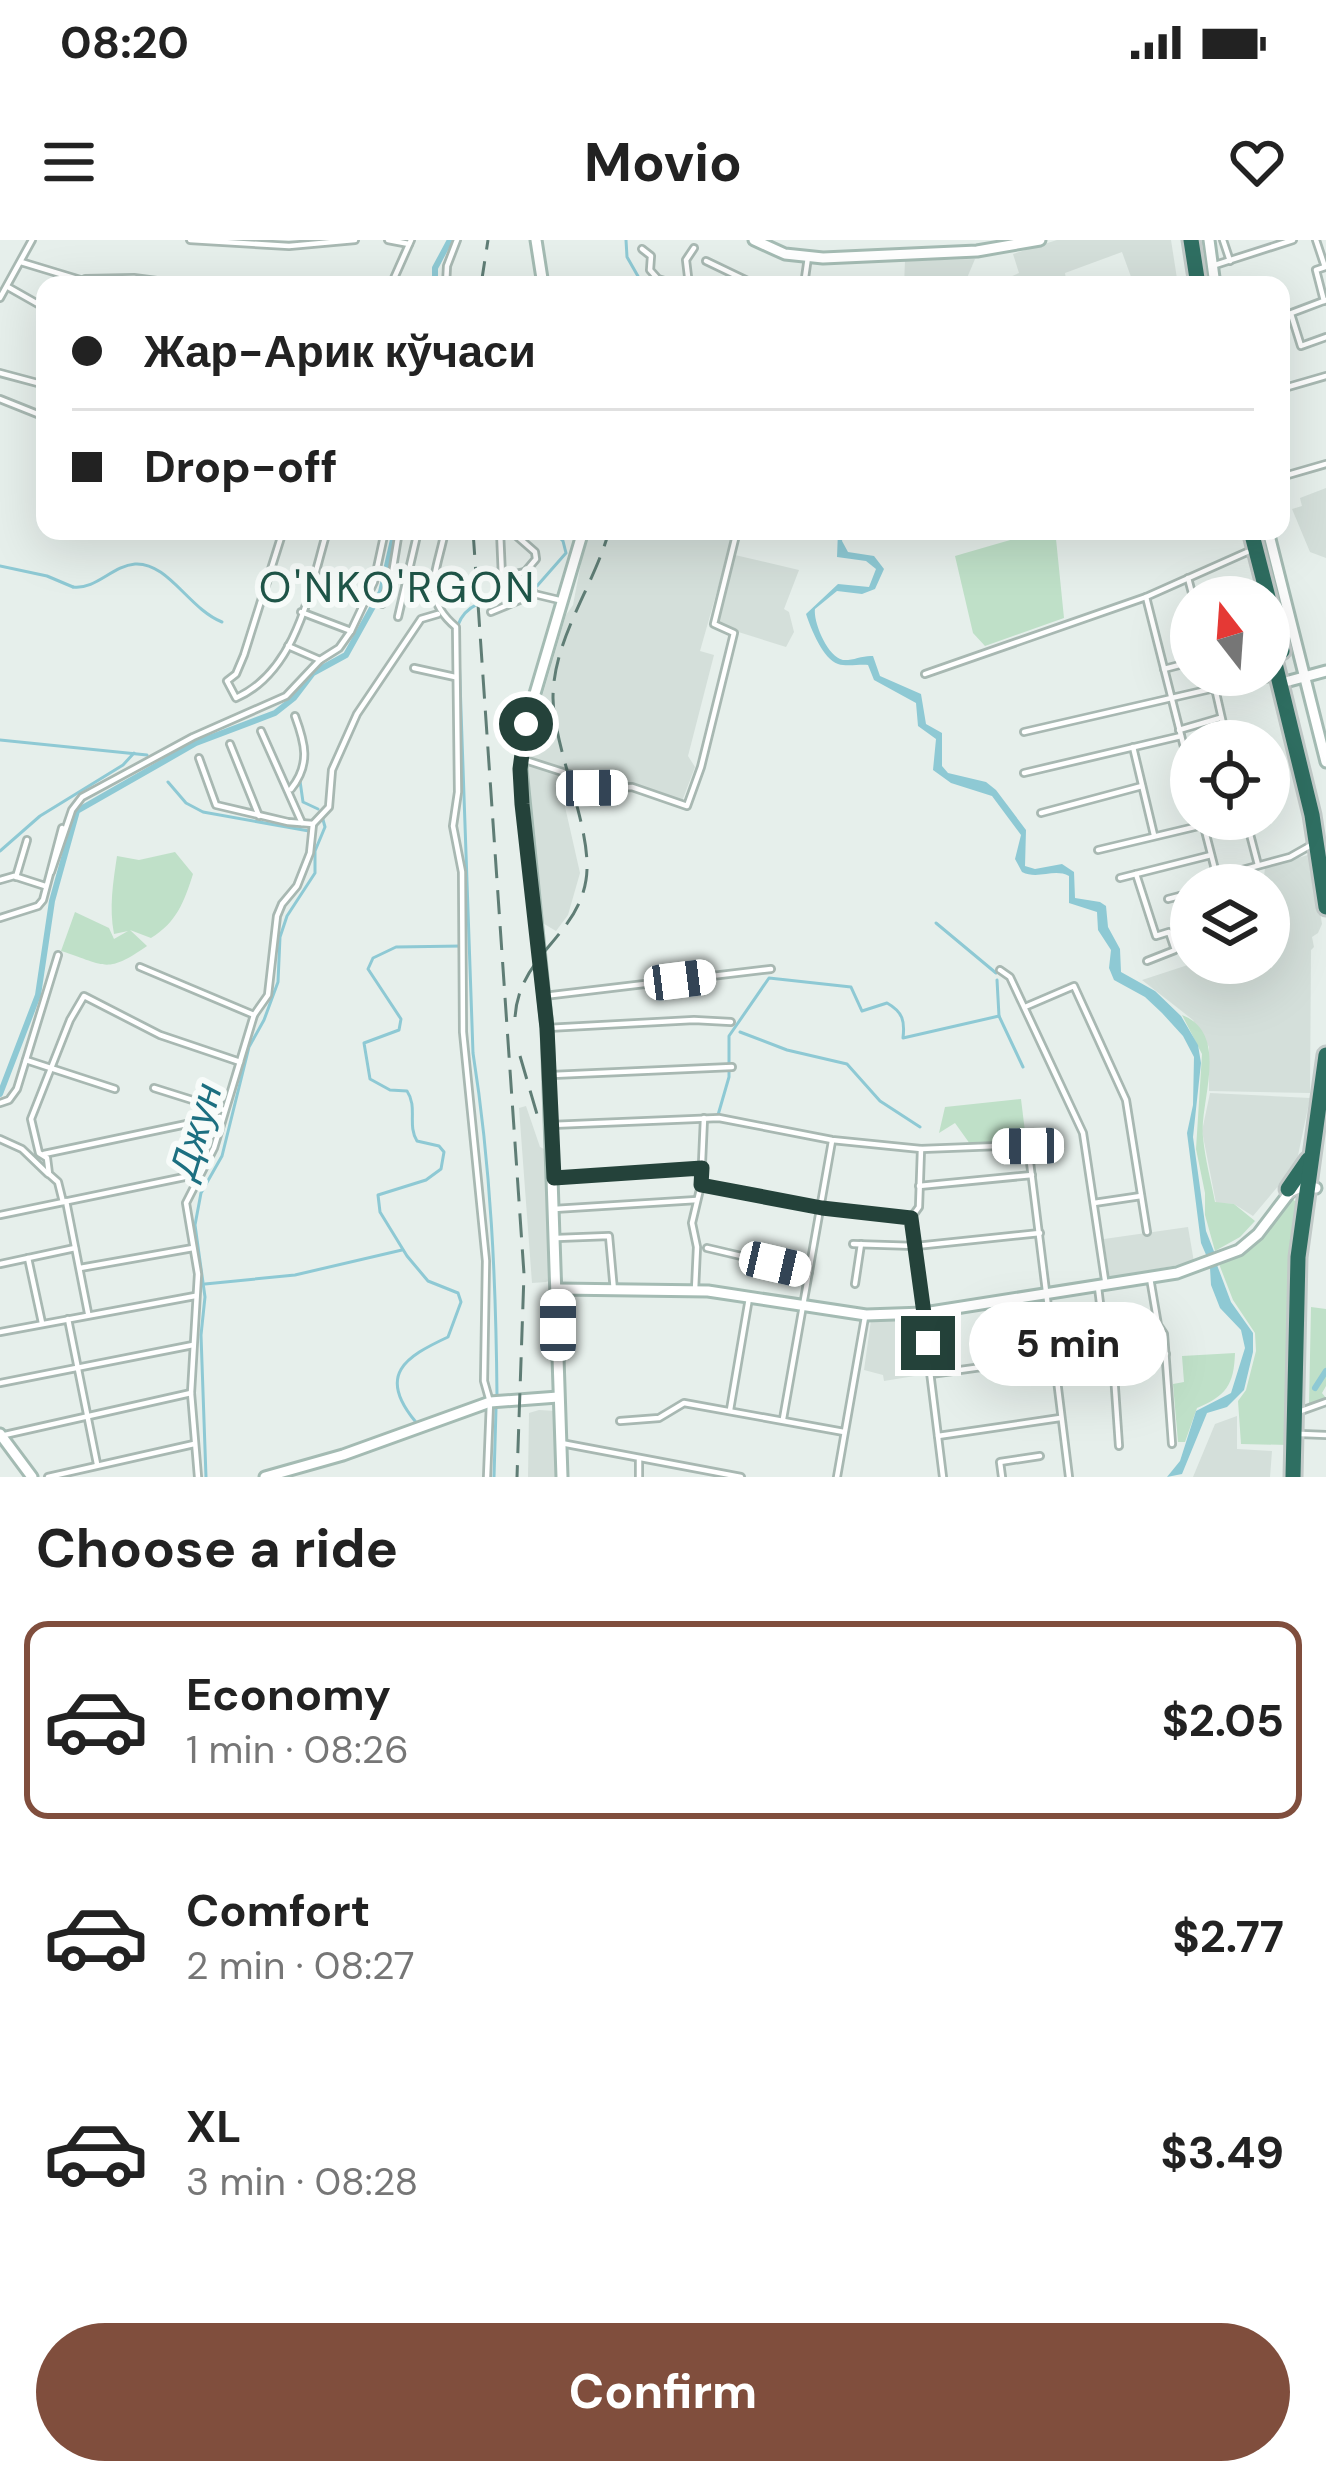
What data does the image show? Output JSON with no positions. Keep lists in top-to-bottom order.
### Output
{
  "districts": ["O'NKO'RGON"],
  "water": ["Джун"],
  "north": "top",
  "page": {
    "status": "08:20",
    "header": "Movio",
    "banner": ["Жар-Арик кўчаси", "Drop-off"],
    "bubble": "5 min",
    "heading": "Choose a ride",
    "list": [
      {
        "name": "Economy",
        "note": "1 min · 08:26",
        "value": "$2.05"
      },
      {
        "name": "Comfort",
        "note": "2 min · 08:27",
        "value": "$2.77"
      },
      {
        "name": "XL",
        "note": "3 min · 08:28",
        "value": "$3.49"
      }
    ],
    "buttons": "Confirm"
  }
}
